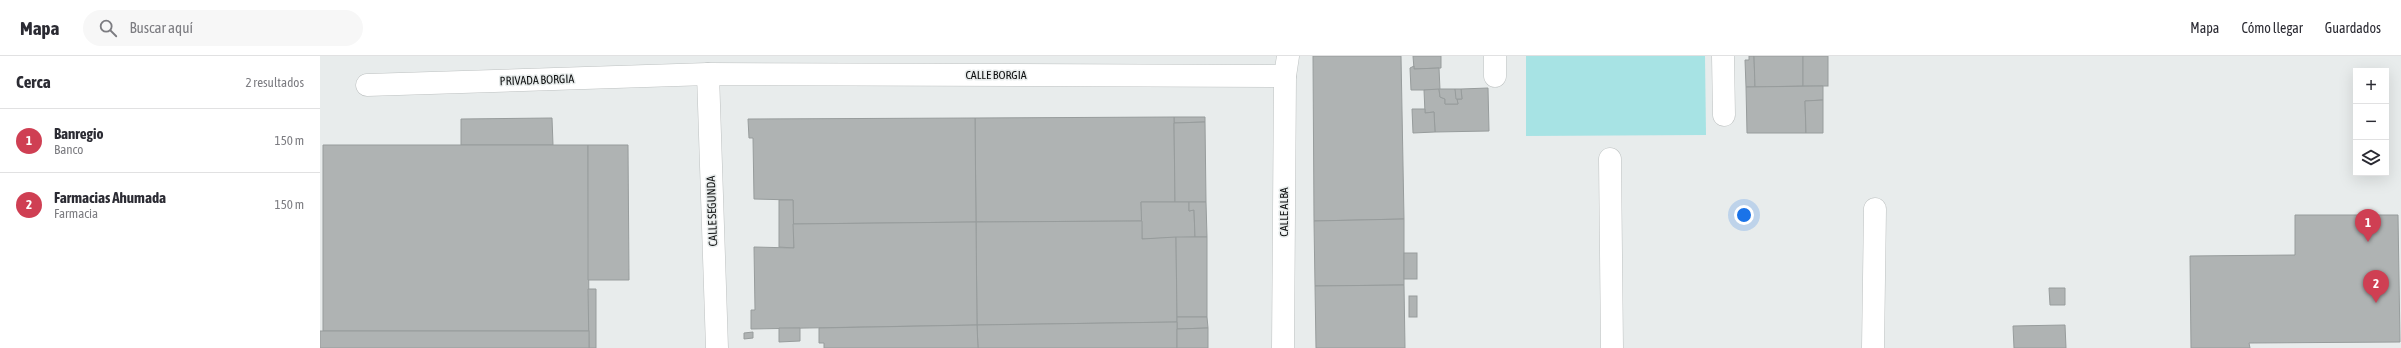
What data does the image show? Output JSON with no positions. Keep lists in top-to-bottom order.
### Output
{
  "streets": {
    "street": [
      "CALLE BORGIA",
      "PRIVADA BORGIA",
      "CALLE SEGUNDA",
      "CALLE ALBA"
    ]
  },
  "crossings": [
    ["CALLE BORGIA", "PRIVADA BORGIA"],
    ["CALLE BORGIA", "CALLE SEGUNDA"],
    ["CALLE BORGIA", "CALLE ALBA"],
    ["PRIVADA BORGIA", "CALLE SEGUNDA"]
  ],
  "page": {
    "header": "Mapa",
    "search": "Buscar aquí",
    "nav": ["Mapa", "Cómo llegar", "Guardados"],
    "heading": ["Cerca", "2 resultados"],
    "map_buttons": ["+", "−"],
    "list": [
      {
        "mark": "1",
        "name": "Banregio",
        "note": "Banco",
        "value": "150 m"
      },
      {
        "mark": "2",
        "name": "Farmacias Ahumada",
        "note": "Farmacia",
        "value": "150 m"
      }
    ],
    "pins": ["1", "2"]
  }
}
